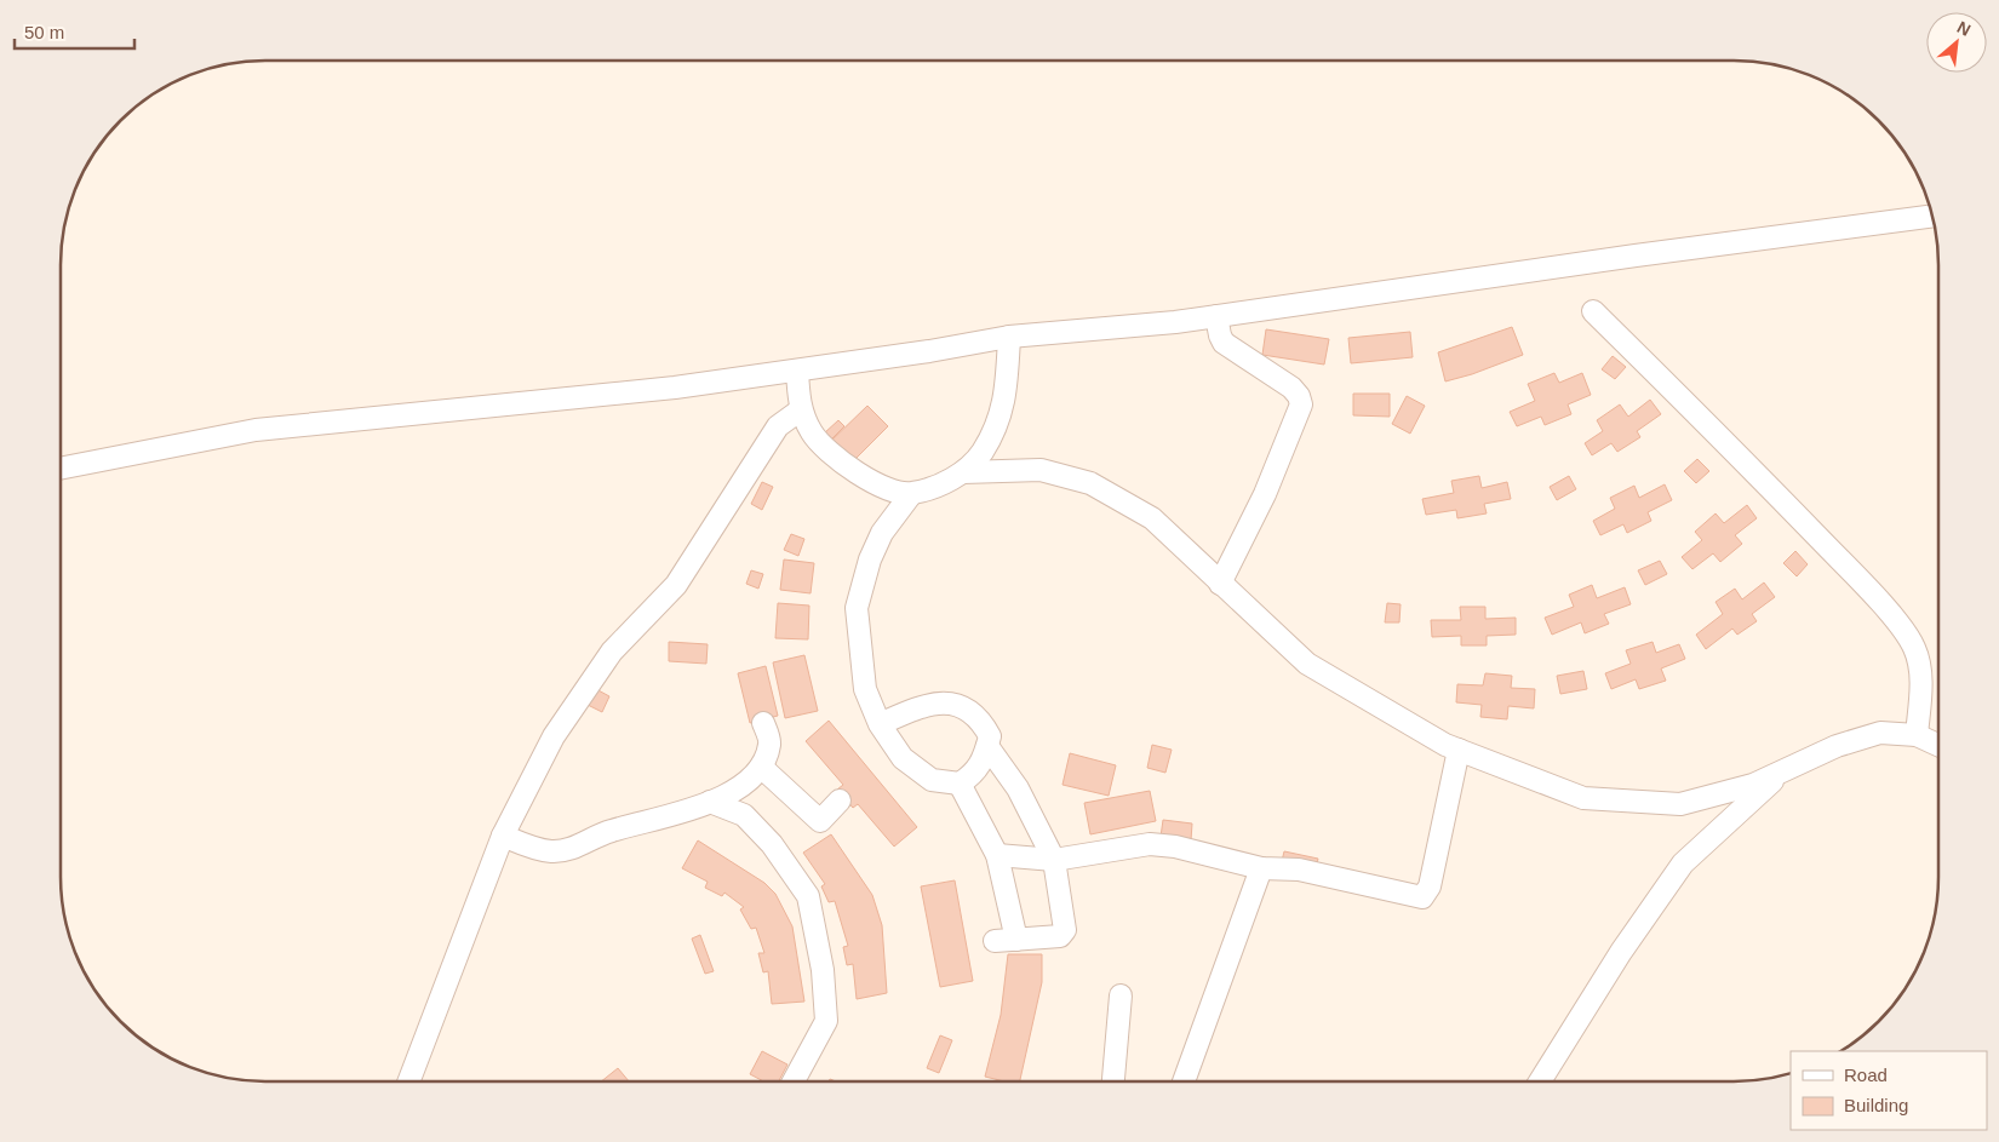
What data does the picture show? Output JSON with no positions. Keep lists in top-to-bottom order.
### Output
{
  "legend": ["Road", "Building"],
  "scale_bar": "50 m",
  "north": "top right"
}
